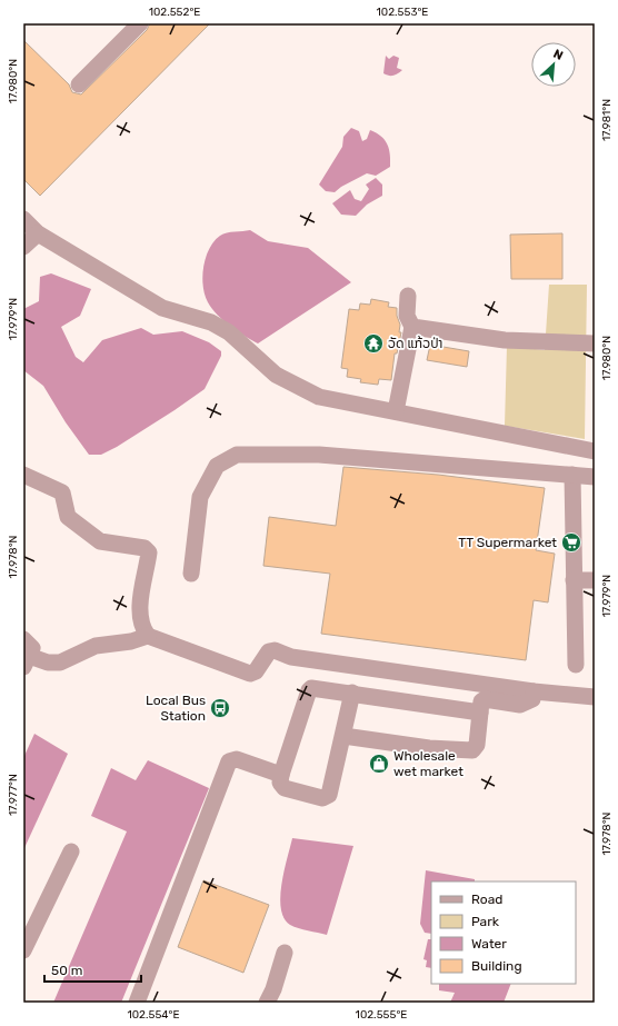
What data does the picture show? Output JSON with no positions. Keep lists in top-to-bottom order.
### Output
{
  "places": {
    "temple": ["ວັດ ແກ້ວປ່າ"],
    "supermarket": ["TT Supermarket"],
    "bus stop": ["Local Bus Station"],
    "shop": ["Wholesale wet market"]
  },
  "legend": [
    "Road",
    "Park",
    "Water",
    "Building"
  ],
  "scale_bar": "50 m",
  "north": "top right",
  "coordinates": [
    "102.552°E",
    "102.553°E",
    "17.980°N",
    "17.981°N",
    "17.979°N",
    "17.978°N",
    "17.977°N",
    "102.554°E",
    "102.555°E"
  ]
}
